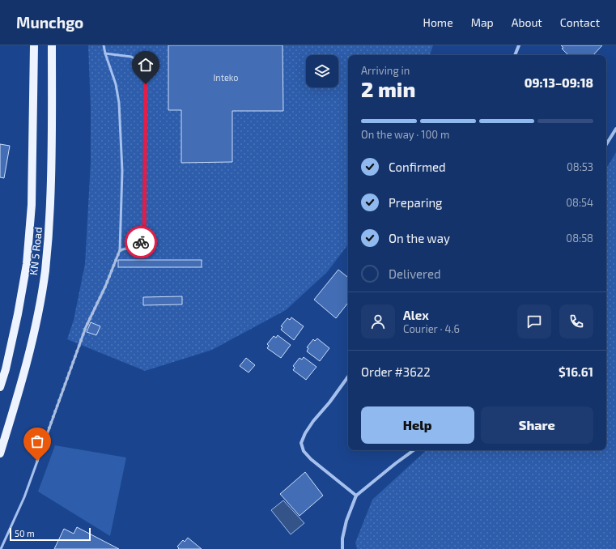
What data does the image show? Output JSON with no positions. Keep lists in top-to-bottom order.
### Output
{
  "streets": {
    "main road": ["KN 5 Road"]
  },
  "house_numbers": ["Inteko"],
  "scale_bar": "50 m",
  "page": {
    "header": "Munchgo",
    "nav": [
      "Home",
      "Map",
      "About",
      "Contact"
    ],
    "heading": ["2 min", "Arriving in", "09:13–09:18"],
    "panel": [
      "Alex",
      "Courier · 4.6",
      "Order #3622",
      "$16.61"
    ],
    "bar": "On the way · 100 m",
    "list": [
      ["Confirmed", "08:53"],
      ["Preparing", "08:54"],
      ["On the way", "08:58"],
      "Delivered"
    ],
    "buttons": ["Help", "Share"],
    "scale": "50 m"
  }
}
